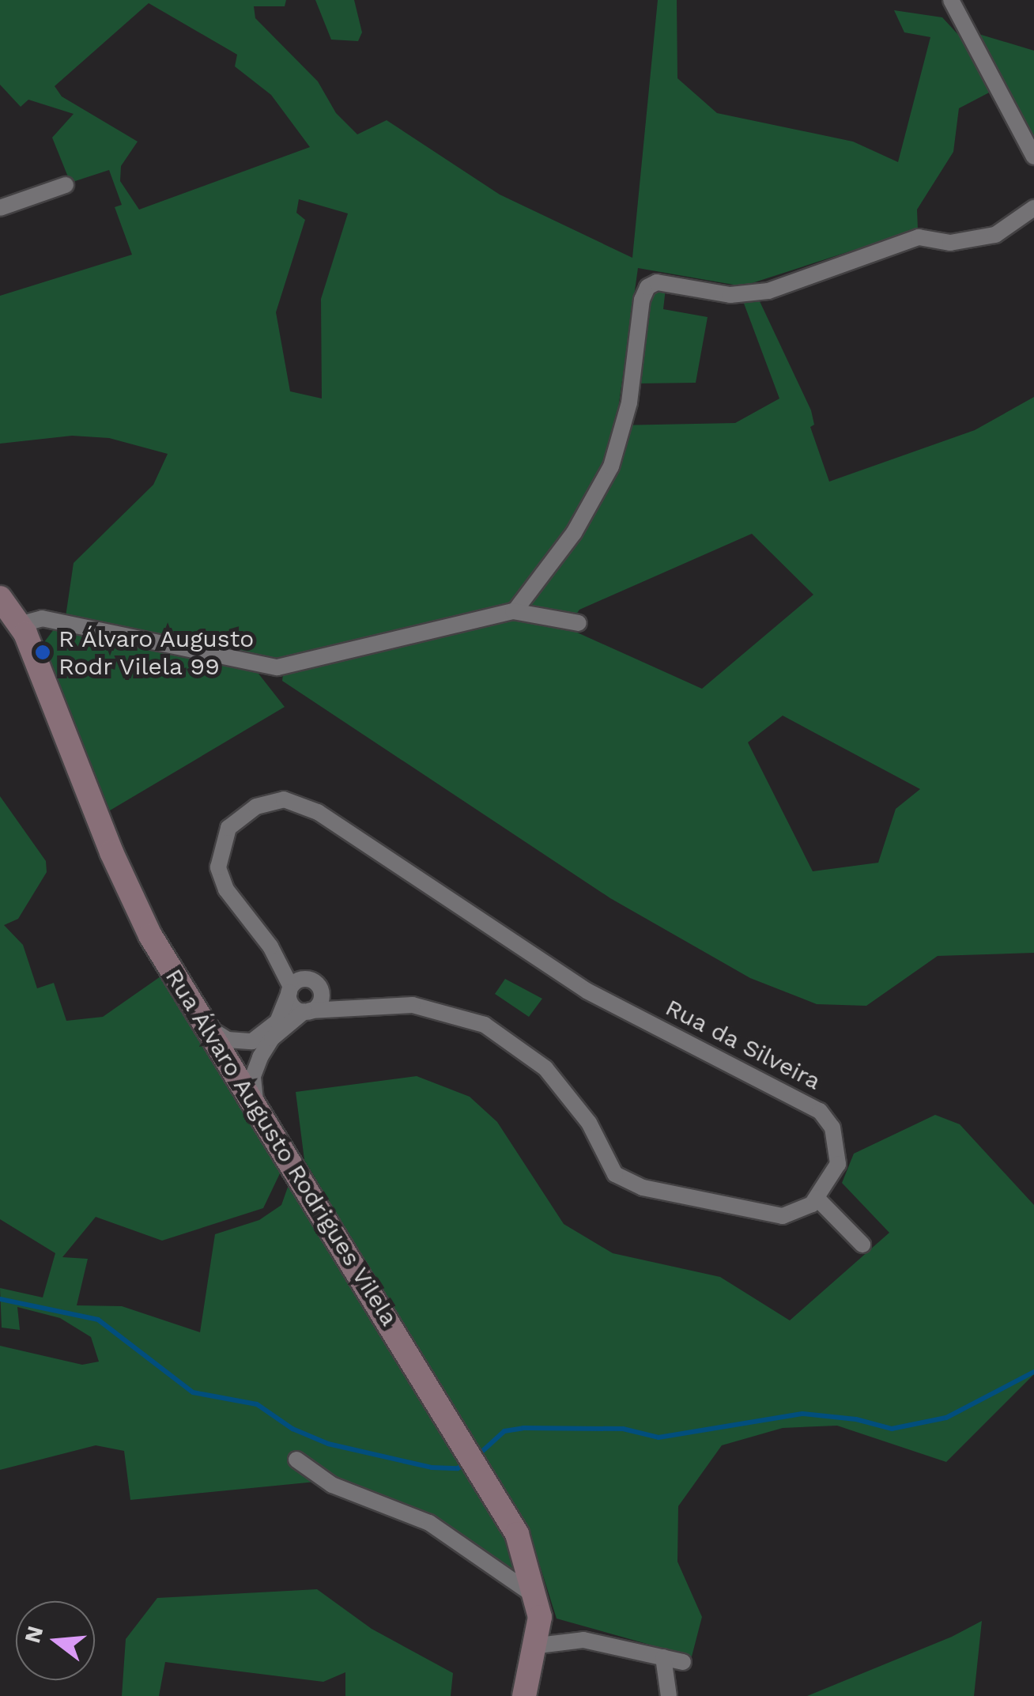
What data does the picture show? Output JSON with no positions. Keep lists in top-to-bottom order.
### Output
{
  "streets": {
    "main road": ["Rua Álvaro Augusto Rodrigues Vilela"],
    "street": ["Rua da Silveira"]
  },
  "places": ["R Álvaro Augusto Rodr Vilela 99"],
  "north": "left"
}
